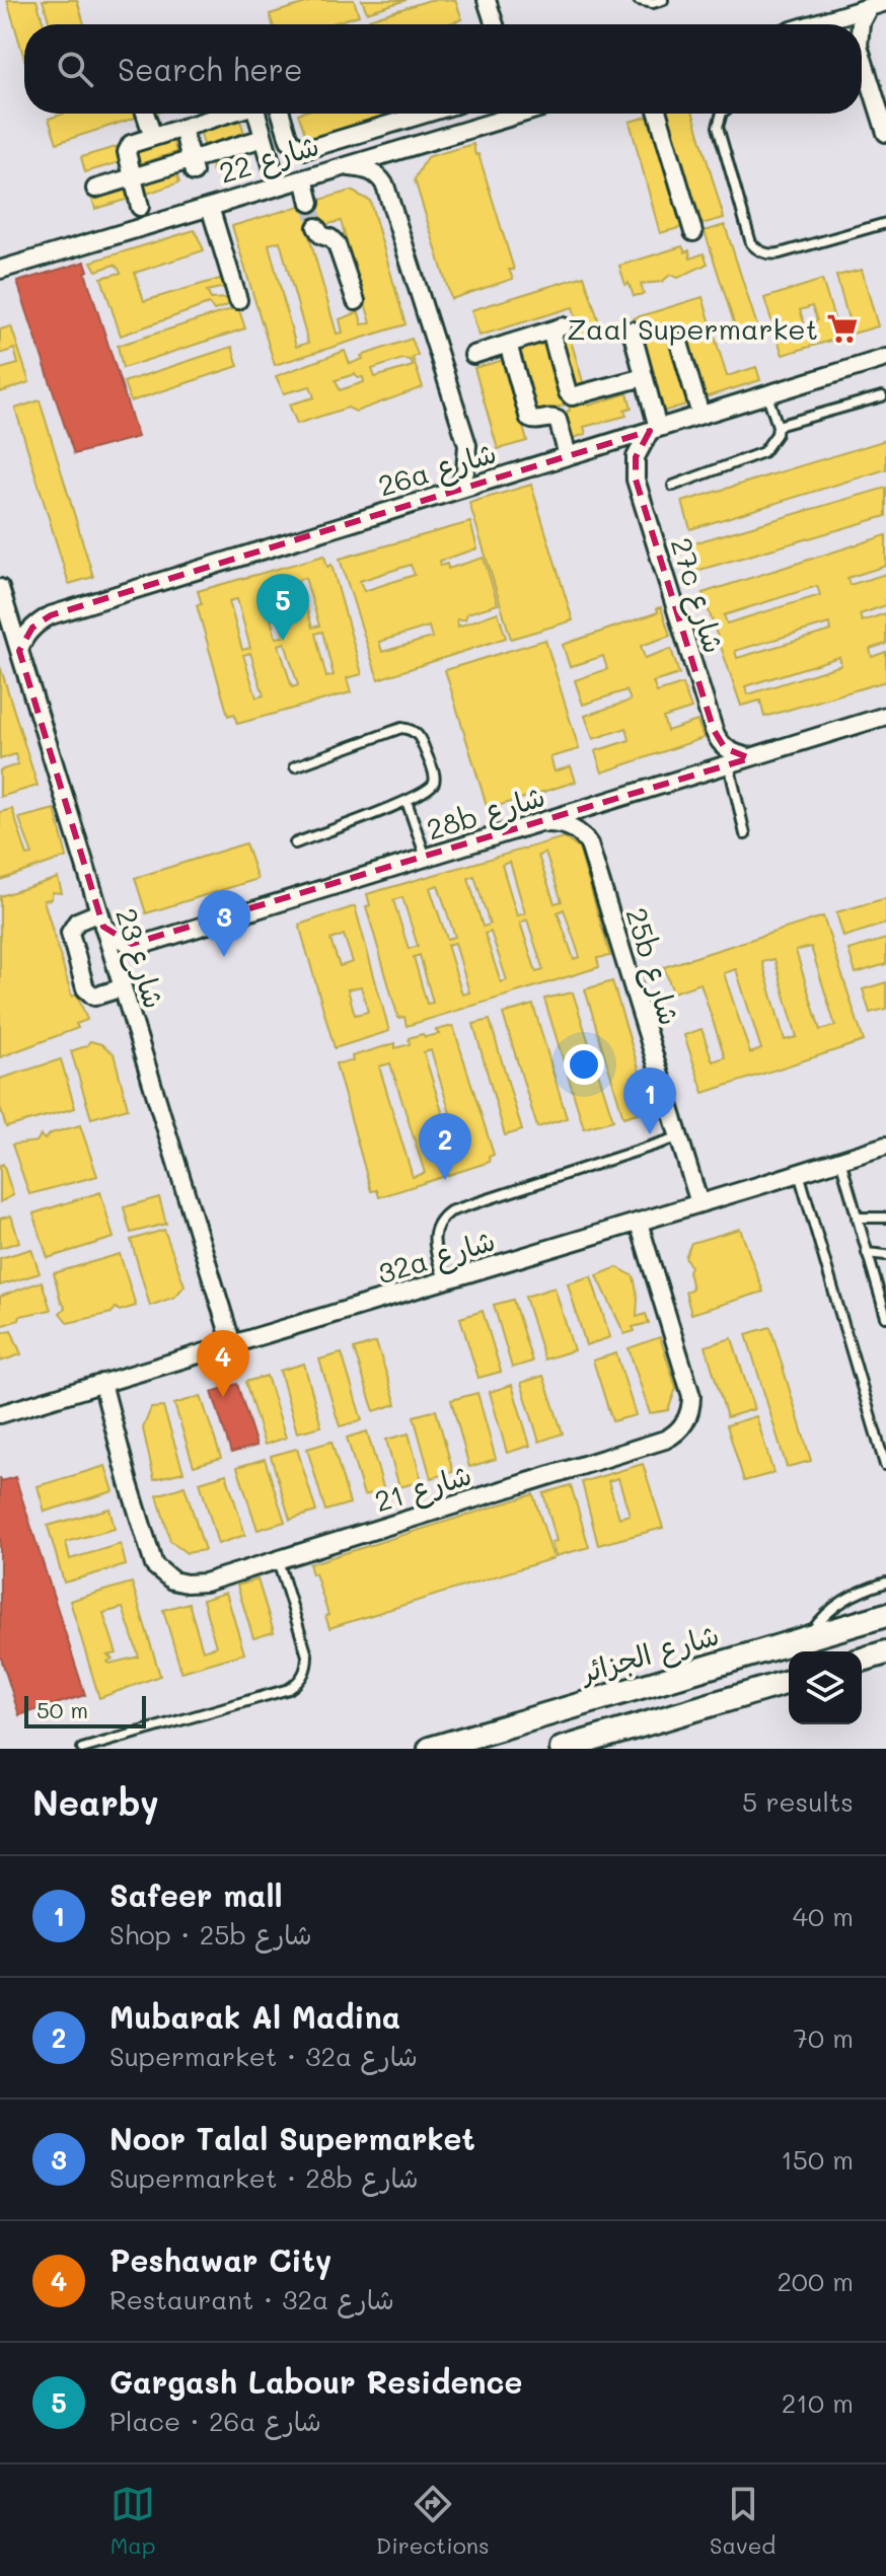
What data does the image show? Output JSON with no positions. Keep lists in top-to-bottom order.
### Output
{
  "streets": {
    "main road": ["شارع الجزائر"],
    "street": [
      "شارع 22",
      "26a شارع",
      "27c شارع",
      "28b شارع",
      "شارع 23",
      "25b شارع",
      "32a شارع",
      "شارع 21"
    ]
  },
  "crossings": [
    ["26a شارع", "27c شارع"],
    ["26a شارع", "شارع 23"],
    ["27c شارع", "28b شارع"],
    ["28b شارع", "شارع 23"],
    ["28b شارع", "25b شارع"],
    ["شارع 23", "32a شارع"],
    ["25b شارع", "32a شارع"],
    ["32a شارع", "شارع 21"]
  ],
  "places": {
    "supermarket": ["Zaal Supermarket"]
  },
  "scale_bar": "50 m",
  "page": {
    "search": "Search here",
    "pins": [
      "5",
      "3",
      "1",
      "2",
      "4"
    ],
    "scale": "50 m",
    "heading": ["Nearby", "5 results"],
    "list": [
      {
        "mark": "1",
        "name": "Safeer mall",
        "note": "Shop · 25b شارع",
        "value": "40 m"
      },
      {
        "mark": "2",
        "name": "Mubarak Al Madina",
        "note": "Supermarket · 32a شارع",
        "value": "70 m"
      },
      {
        "mark": "3",
        "name": "Noor Talal Supermarket",
        "note": "Supermarket · 28b شارع",
        "value": "150 m"
      },
      {
        "mark": "4",
        "name": "Peshawar City",
        "note": "Restaurant · 32a شارع",
        "value": "200 m"
      },
      {
        "mark": "5",
        "name": "Gargash Labour Residence",
        "note": "Place · 26a شارع",
        "value": "210 m"
      }
    ],
    "nav": ["Map", "Directions", "Saved"]
  }
}
